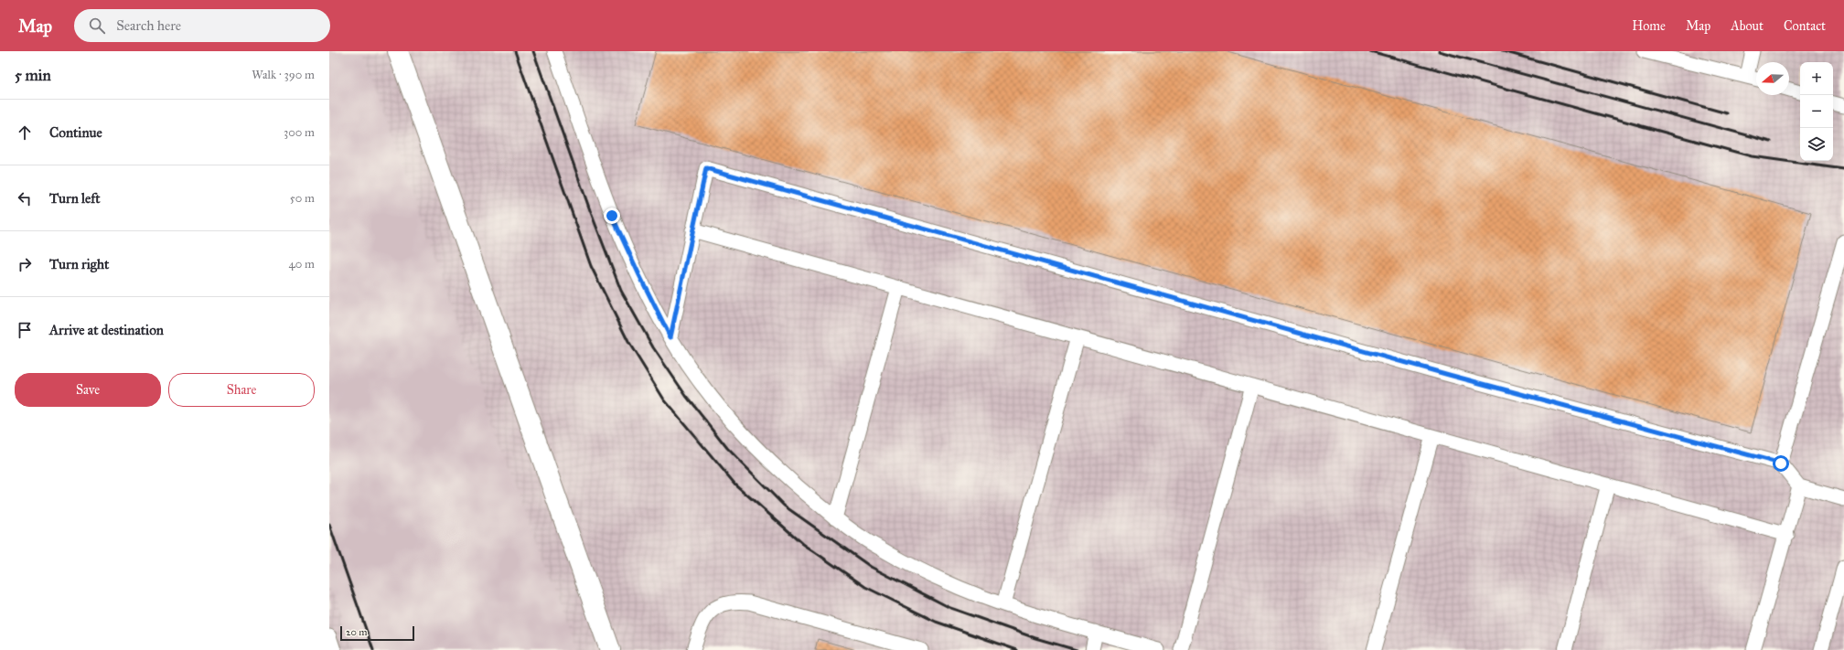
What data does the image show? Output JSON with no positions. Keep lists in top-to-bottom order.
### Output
{
  "scale_bar": "20 m",
  "north": "left",
  "page": {
    "header": "Map",
    "search": "Search here",
    "nav": [
      "Home",
      "Map",
      "About",
      "Contact"
    ],
    "heading": ["5 min", "Walk · 390 m"],
    "map_buttons": ["+", "−"],
    "list": [
      ["Continue", "300 m"],
      ["Turn left", "50 m"],
      ["Turn right", "40 m"],
      "Arrive at destination"
    ],
    "buttons": ["Save", "Share"],
    "scale": "20 m"
  }
}
